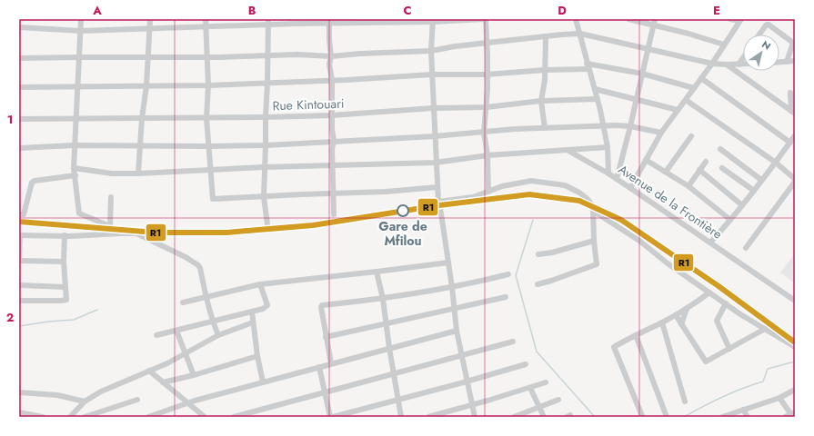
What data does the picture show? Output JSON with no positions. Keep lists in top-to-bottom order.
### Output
{
  "streets": {
    "street": ["Rue Kintouari", "Avenue de la Frontière"]
  },
  "crossings": [
    ["Rue Kintouari", "Avenue de la Frontière"]
  ],
  "places": ["Gare de Mfilou"],
  "lines": ["transit line R1"],
  "north": "top right",
  "grid": {
    "columns": [
      "A",
      "B",
      "C",
      "D",
      "E"
    ],
    "rows": ["1", "2"]
  }
}
